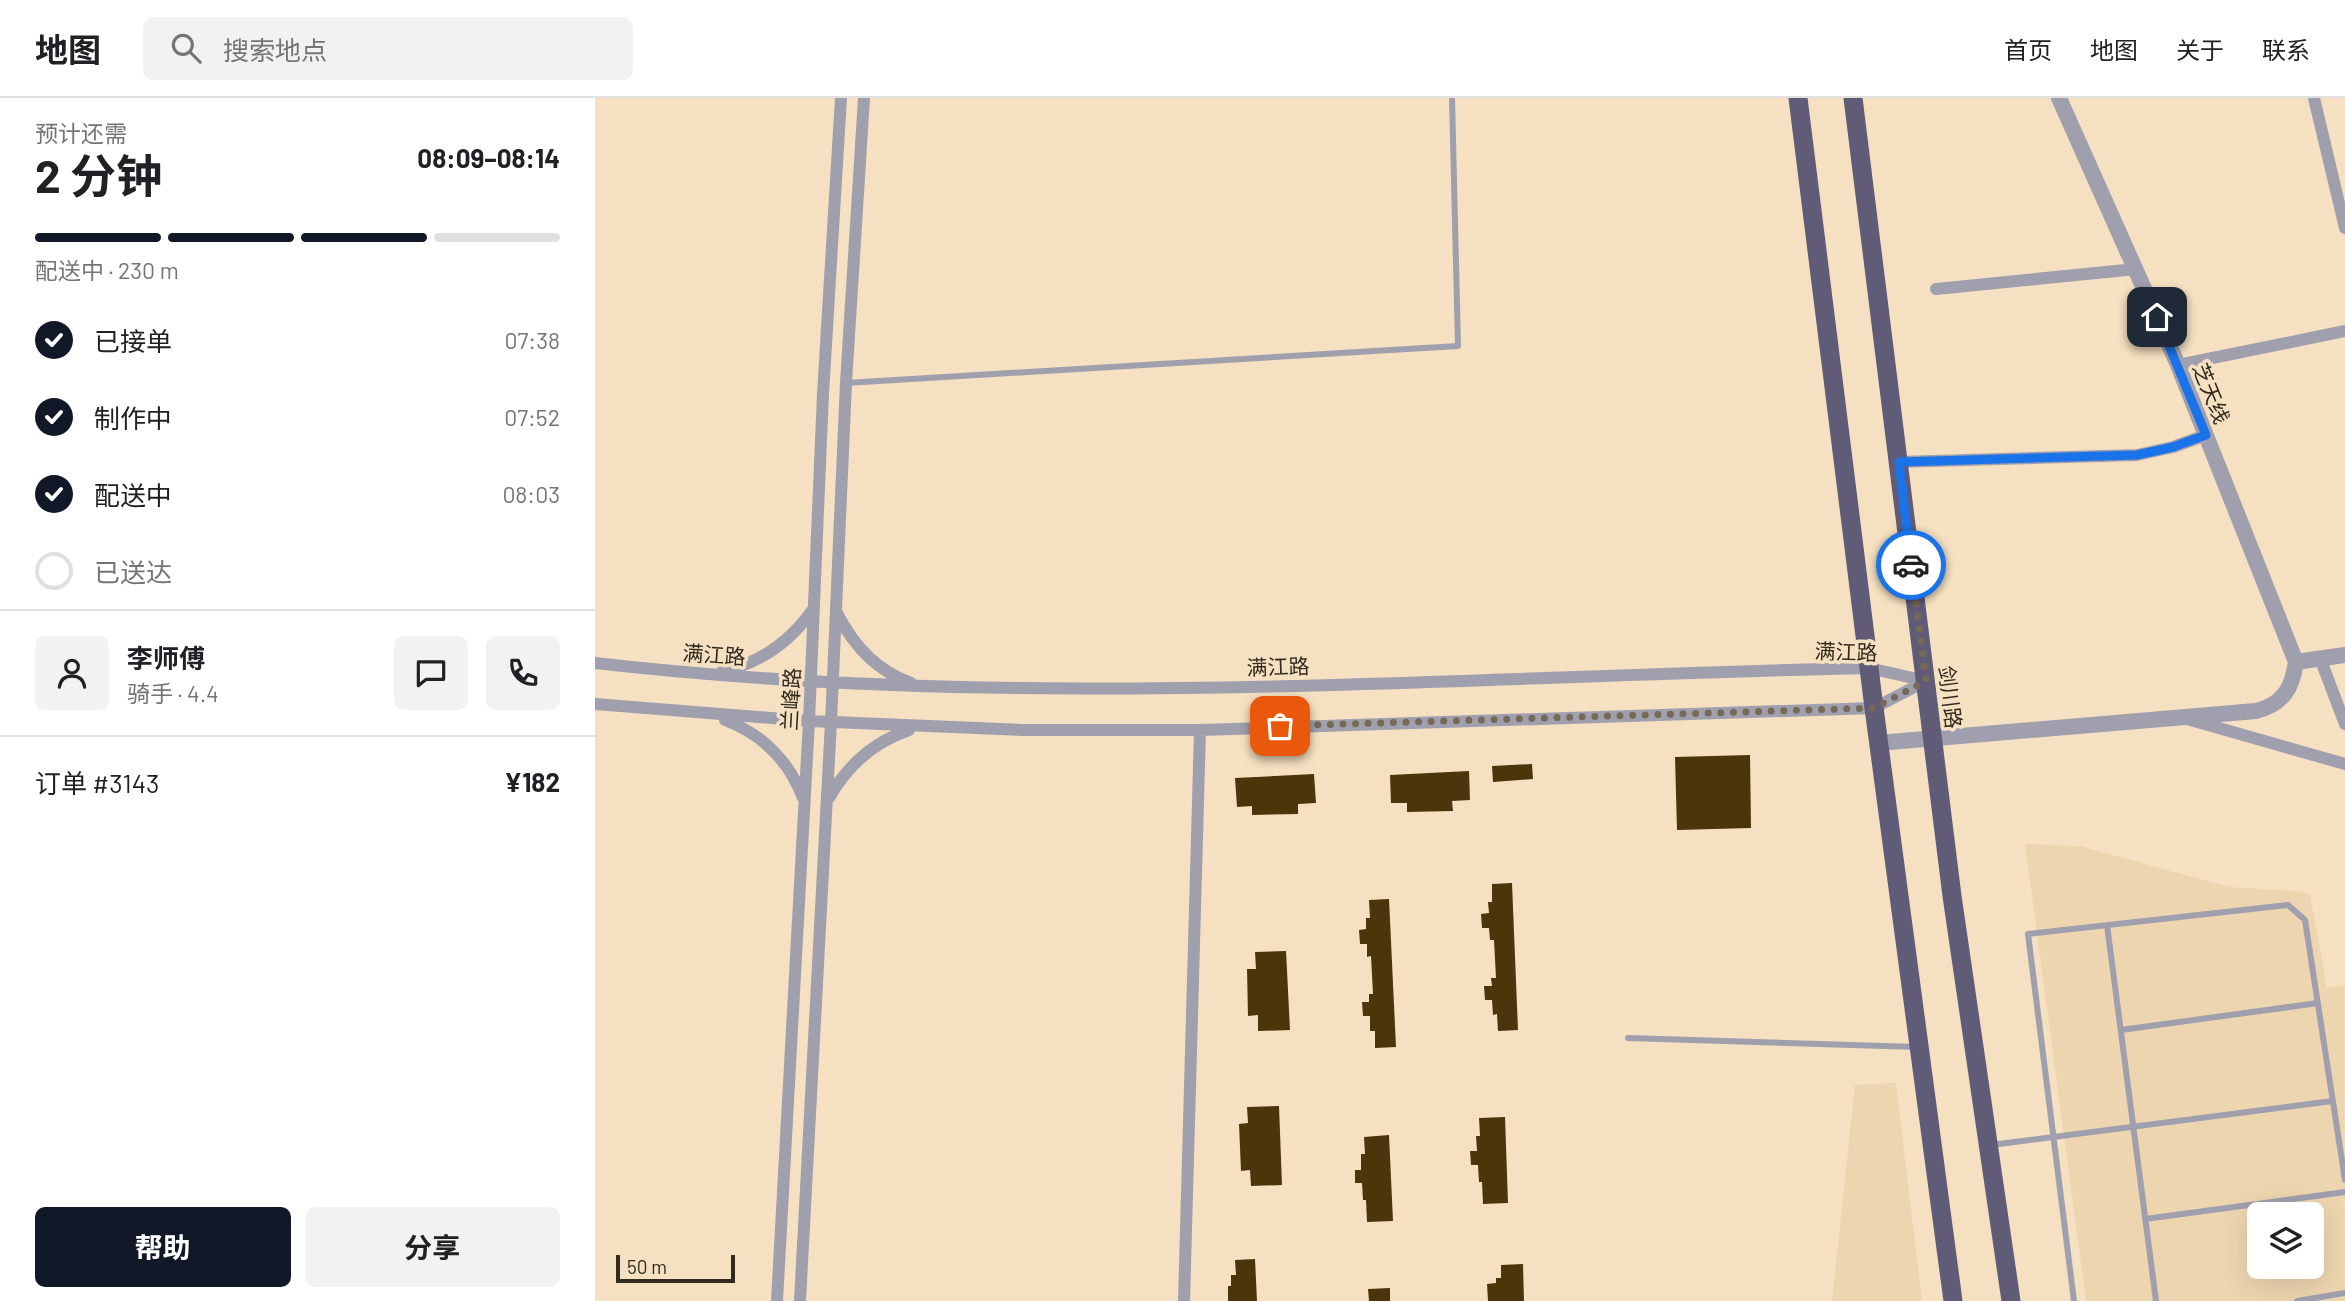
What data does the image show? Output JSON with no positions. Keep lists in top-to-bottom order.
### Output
{
  "streets": {
    "highway": ["剑川路"],
    "street": ["芝天线", "满江路", "兰峰路"]
  },
  "crossings": [
    ["满江路", "剑川路"],
    ["满江路", "兰峰路"]
  ],
  "scale_bar": "50 m",
  "page": {
    "header": "地图",
    "search": "搜索地点",
    "nav": [
      "首页",
      "地图",
      "关于",
      "联系"
    ],
    "heading": ["2 分钟", "预计还需", "08:09–08:14"],
    "panel": [
      "李师傅",
      "骑手 · 4.4",
      "订单 #3143",
      "¥182"
    ],
    "bar": "配送中 · 230 m",
    "list": [
      ["已接单", "07:38"],
      ["制作中", "07:52"],
      ["配送中", "08:03"],
      "已送达"
    ],
    "buttons": ["帮助", "分享"],
    "scale": "50 m"
  }
}
